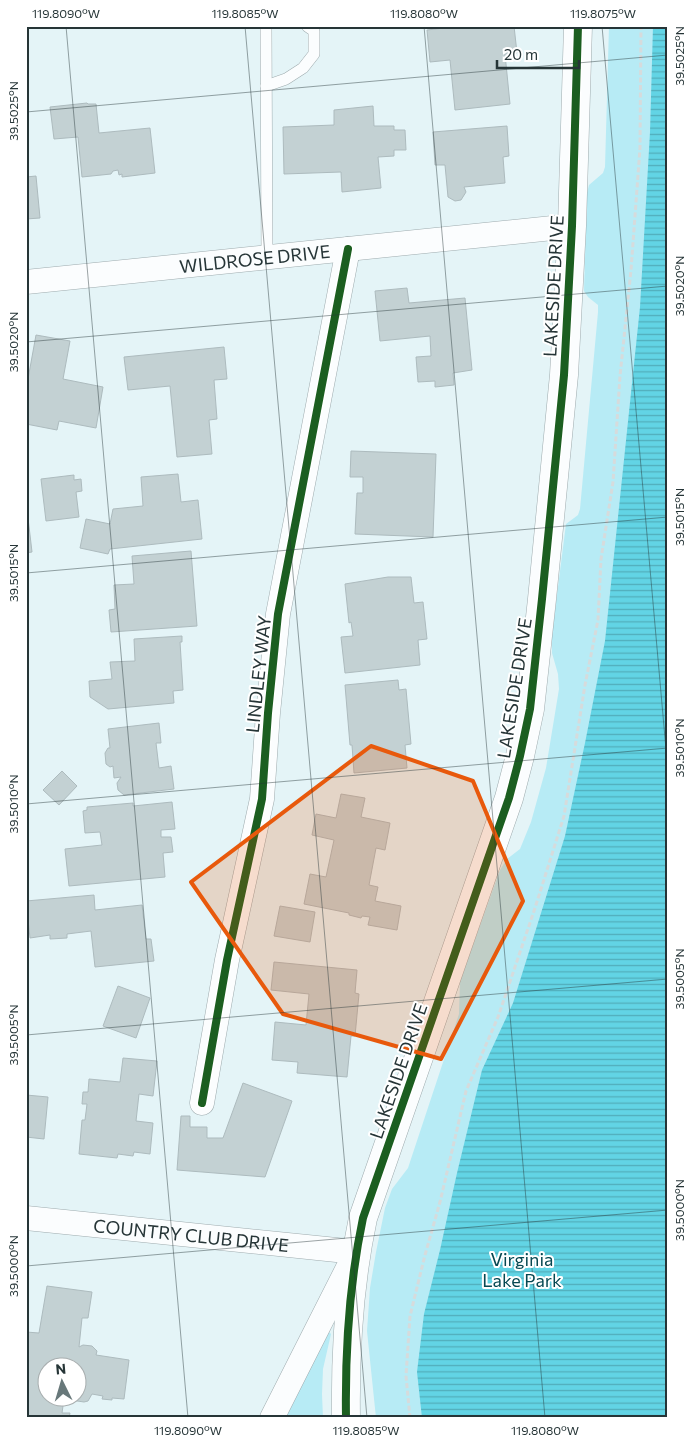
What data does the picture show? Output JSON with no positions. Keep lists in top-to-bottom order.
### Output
{
  "streets": {
    "street": [
      "WILDROSE DRIVE",
      "LAKESIDE DRIVE",
      "LINDLEY WAY",
      "COUNTRY CLUB DRIVE"
    ]
  },
  "crossings": [
    ["WILDROSE DRIVE", "LAKESIDE DRIVE"],
    ["WILDROSE DRIVE", "LINDLEY WAY"],
    ["LAKESIDE DRIVE", "COUNTRY CLUB DRIVE"]
  ],
  "parks": ["Virginia Lake Park"],
  "scale_bar": "20 m",
  "north": "top",
  "coordinates": [
    "119.8090°W",
    "119.8085°W",
    "119.8080°W",
    "119.8075°W",
    "39.5025°N",
    "39.5020°N",
    "39.5015°N",
    "39.5010°N",
    "39.5005°N",
    "39.5000°N"
  ]
}
